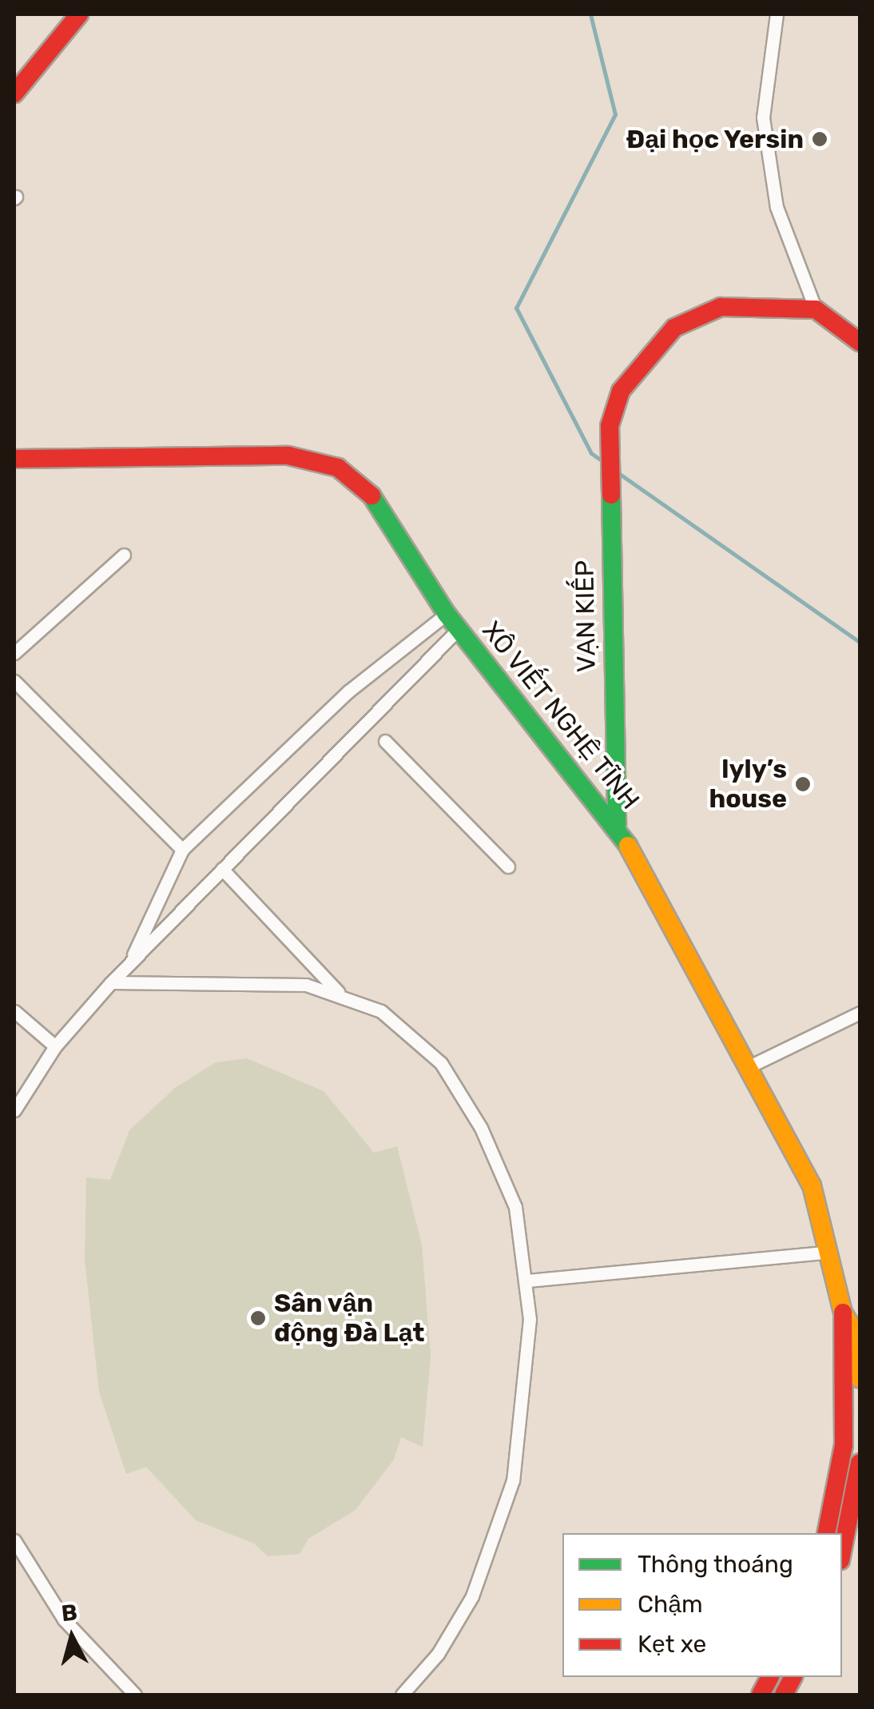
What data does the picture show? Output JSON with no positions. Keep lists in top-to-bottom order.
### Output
{
  "streets": {
    "main road": ["VẠN KIẾP", "XÔ VIẾT NGHỆ TĨNH"]
  },
  "crossings": [
    ["VẠN KIẾP", "XÔ VIẾT NGHỆ TĨNH"]
  ],
  "places": ["Đại học Yersin", "lyly’s house", "Sân vận động Đà Lạt"],
  "legend": ["Thông thoáng", "Chậm", "Kẹt xe"],
  "north": "top"
}
